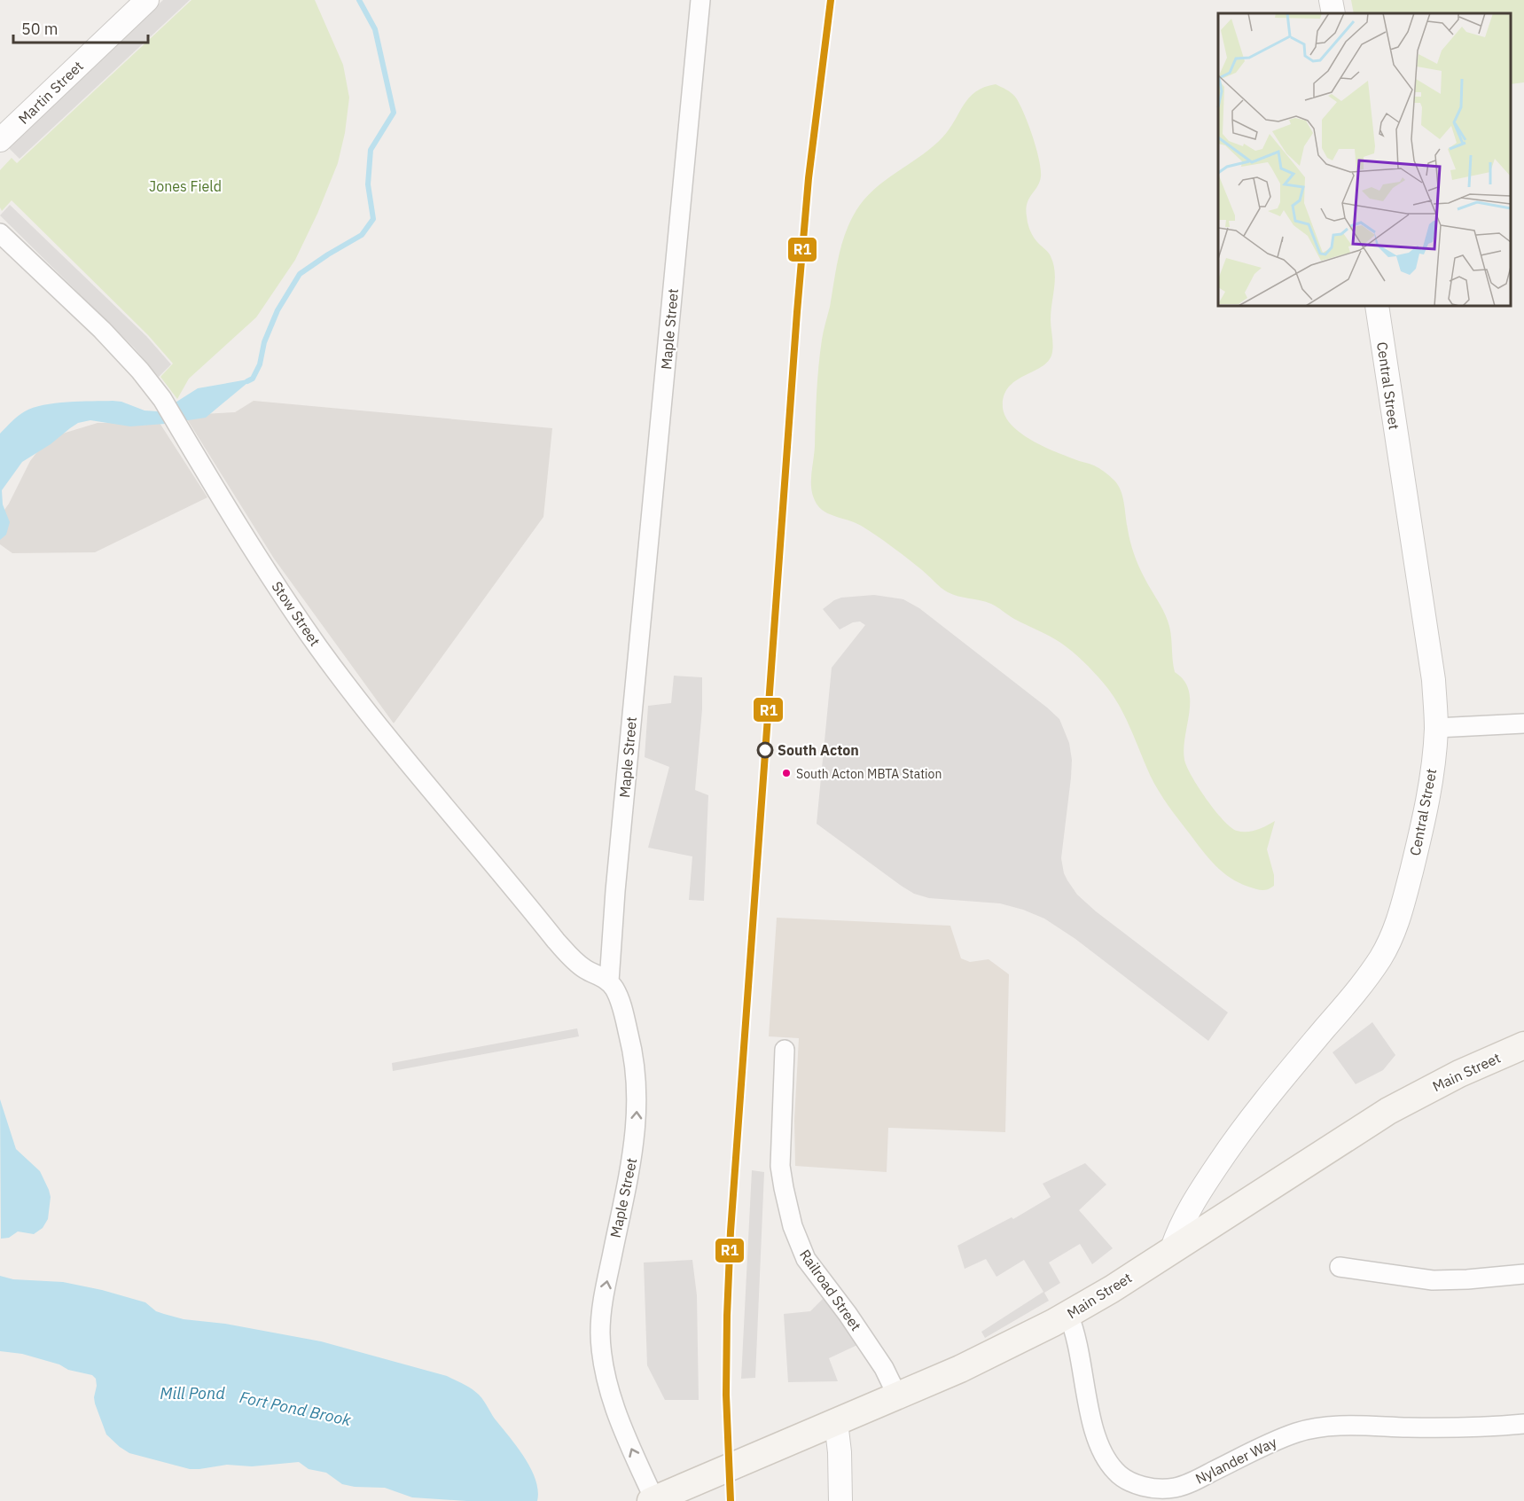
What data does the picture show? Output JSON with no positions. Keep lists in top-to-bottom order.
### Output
{
  "streets": {
    "main road": ["Main Street"],
    "street": [
      "Martin Street",
      "Maple Street",
      "Central Street",
      "Stow Street",
      "Railroad Street",
      "Nylander Way"
    ]
  },
  "crossings": [
    ["Maple Street", "Stow Street"],
    ["Maple Street", "Main Street"],
    ["Central Street", "Main Street"],
    ["Main Street", "Railroad Street"],
    ["Main Street", "Nylander Way"]
  ],
  "water": ["Mill Pond", "Fort Pond Brook"],
  "parks": ["Jones Field"],
  "places": ["South Acton", "South Acton MBTA Station"],
  "lines": ["transit line R1"],
  "scale_bar": "50 m"
}
